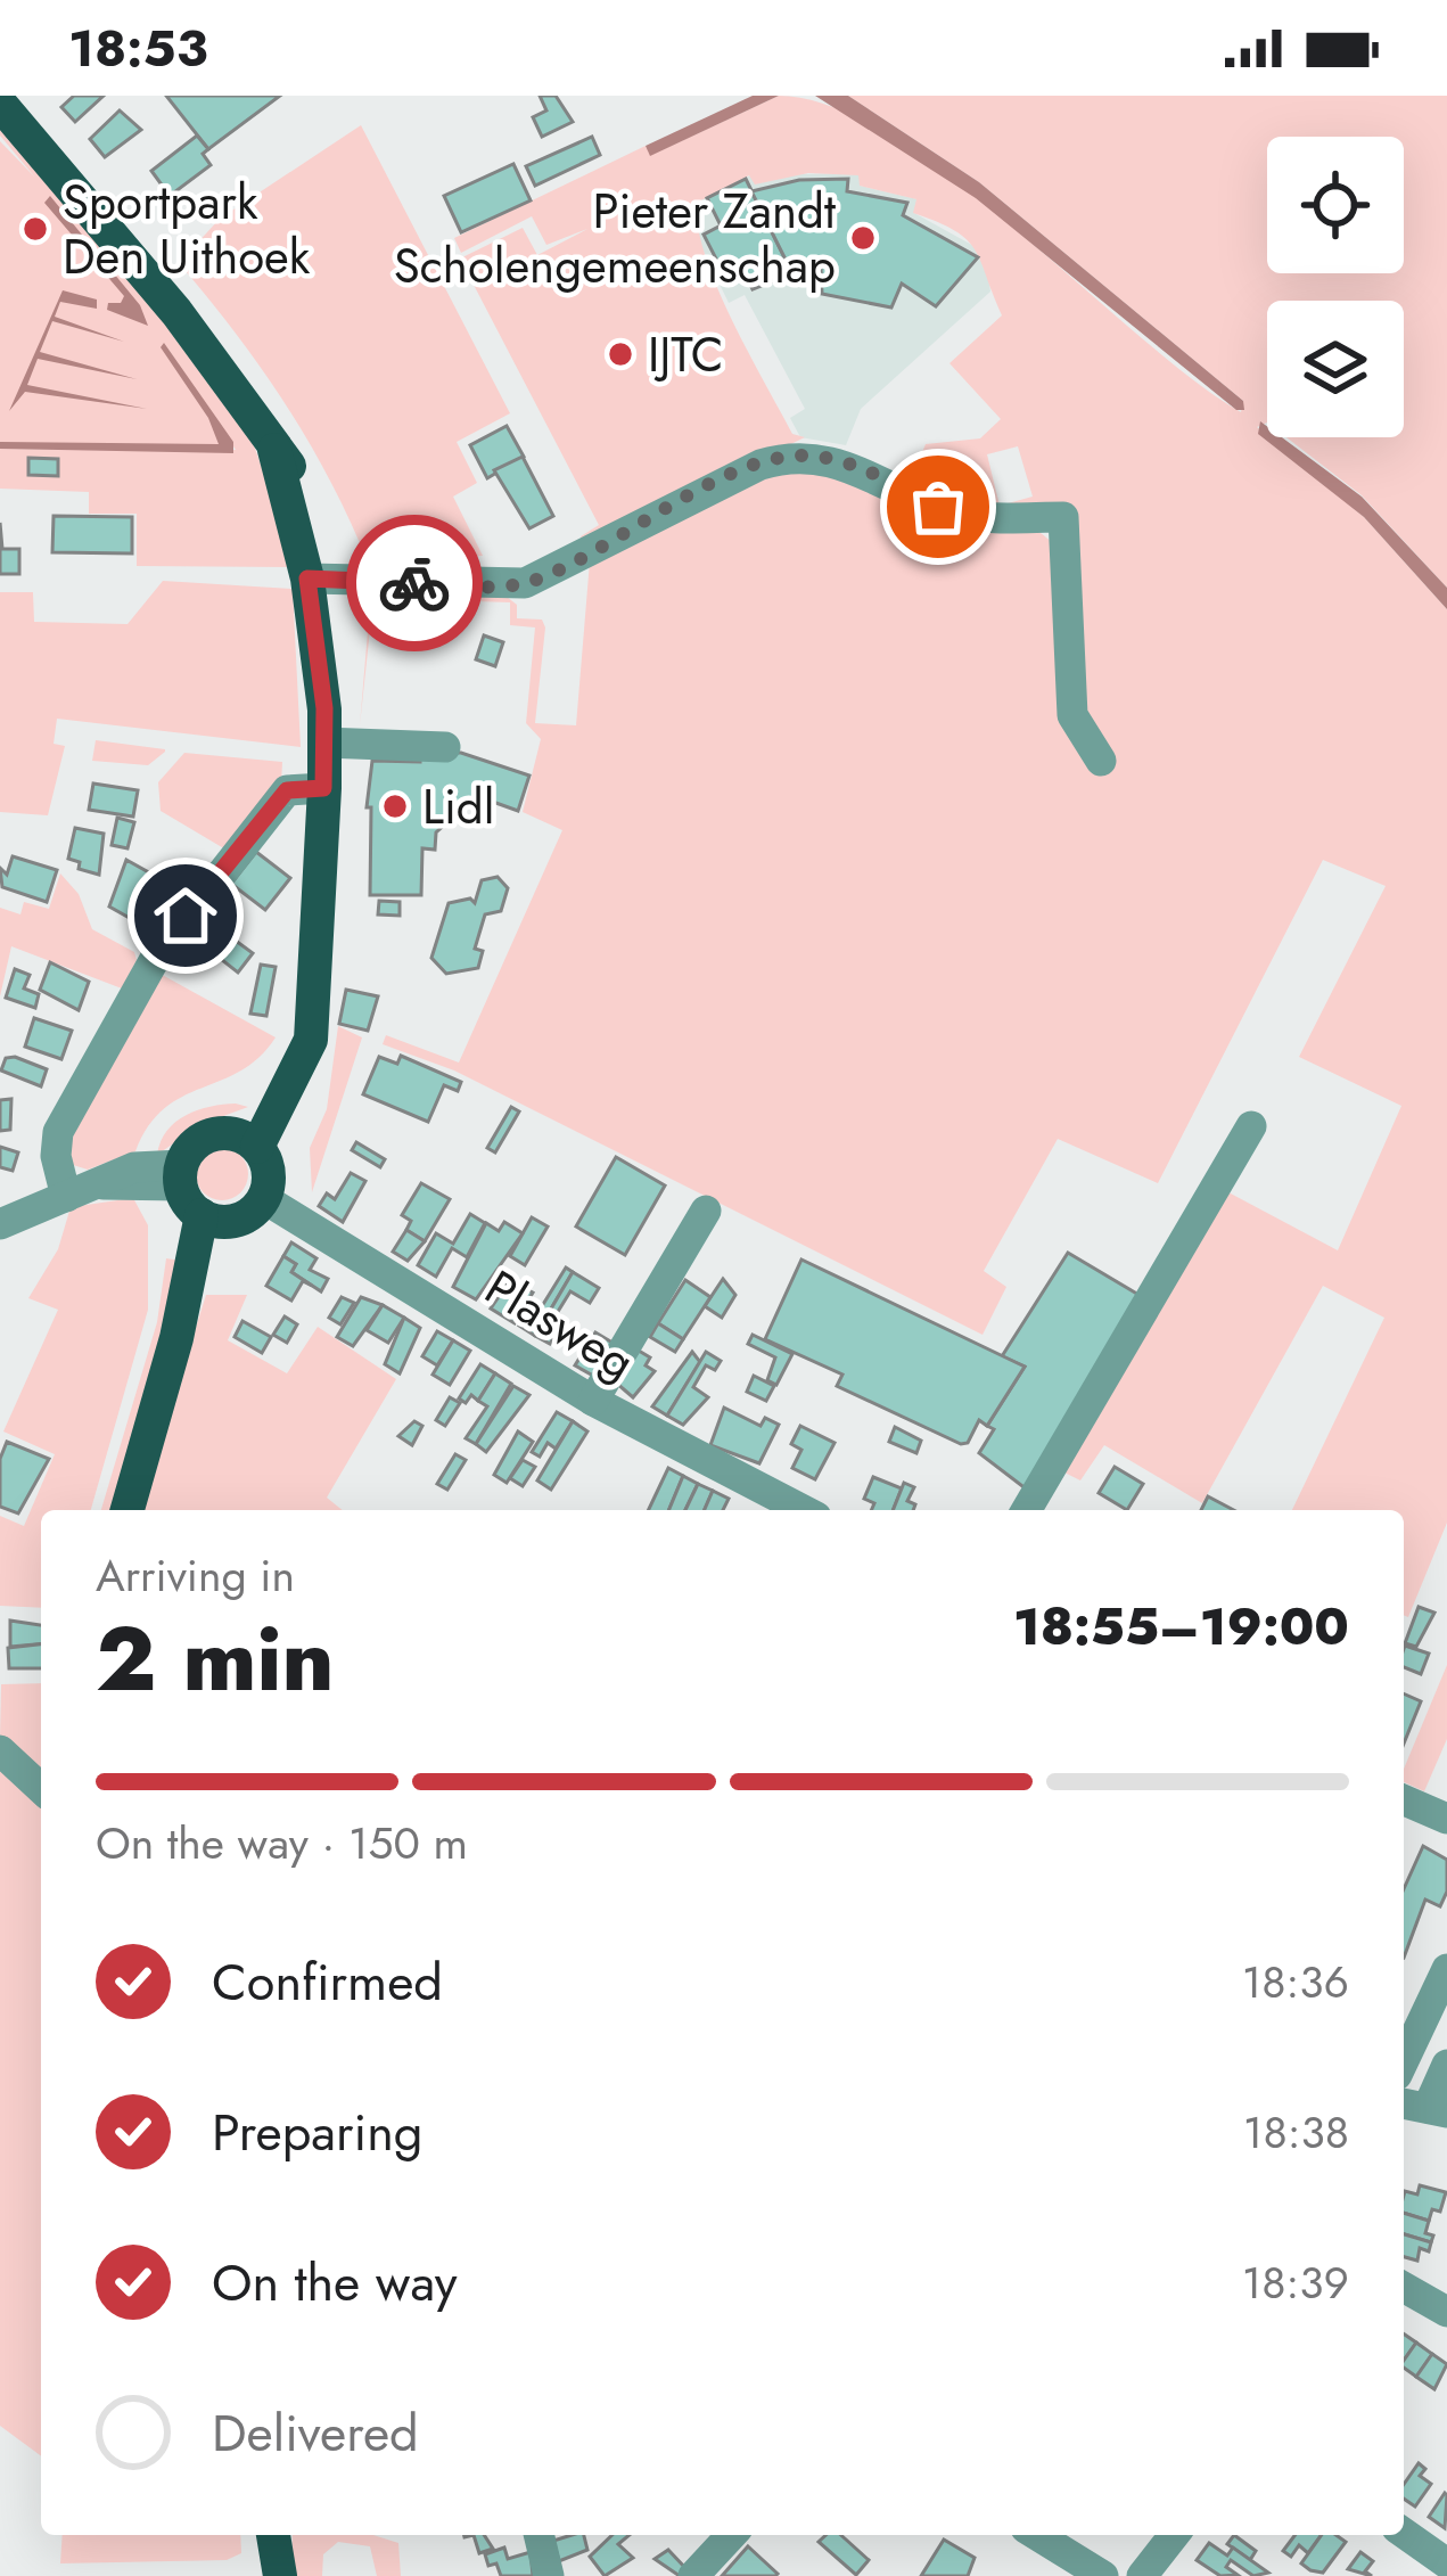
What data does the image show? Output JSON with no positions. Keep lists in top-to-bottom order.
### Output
{
  "streets": {
    "street": ["Plasweg"]
  },
  "places": [
    "Sportpark Den Uithoek",
    "Pieter Zandt Scholengemeenschap",
    "IJTC",
    "Lidl"
  ],
  "page": {
    "status": "18:53",
    "heading": ["2 min", "Arriving in", "18:55–19:00"],
    "bar": "On the way · 150 m",
    "list": [
      ["Confirmed", "18:36"],
      ["Preparing", "18:38"],
      ["On the way", "18:39"],
      "Delivered"
    ]
  }
}
